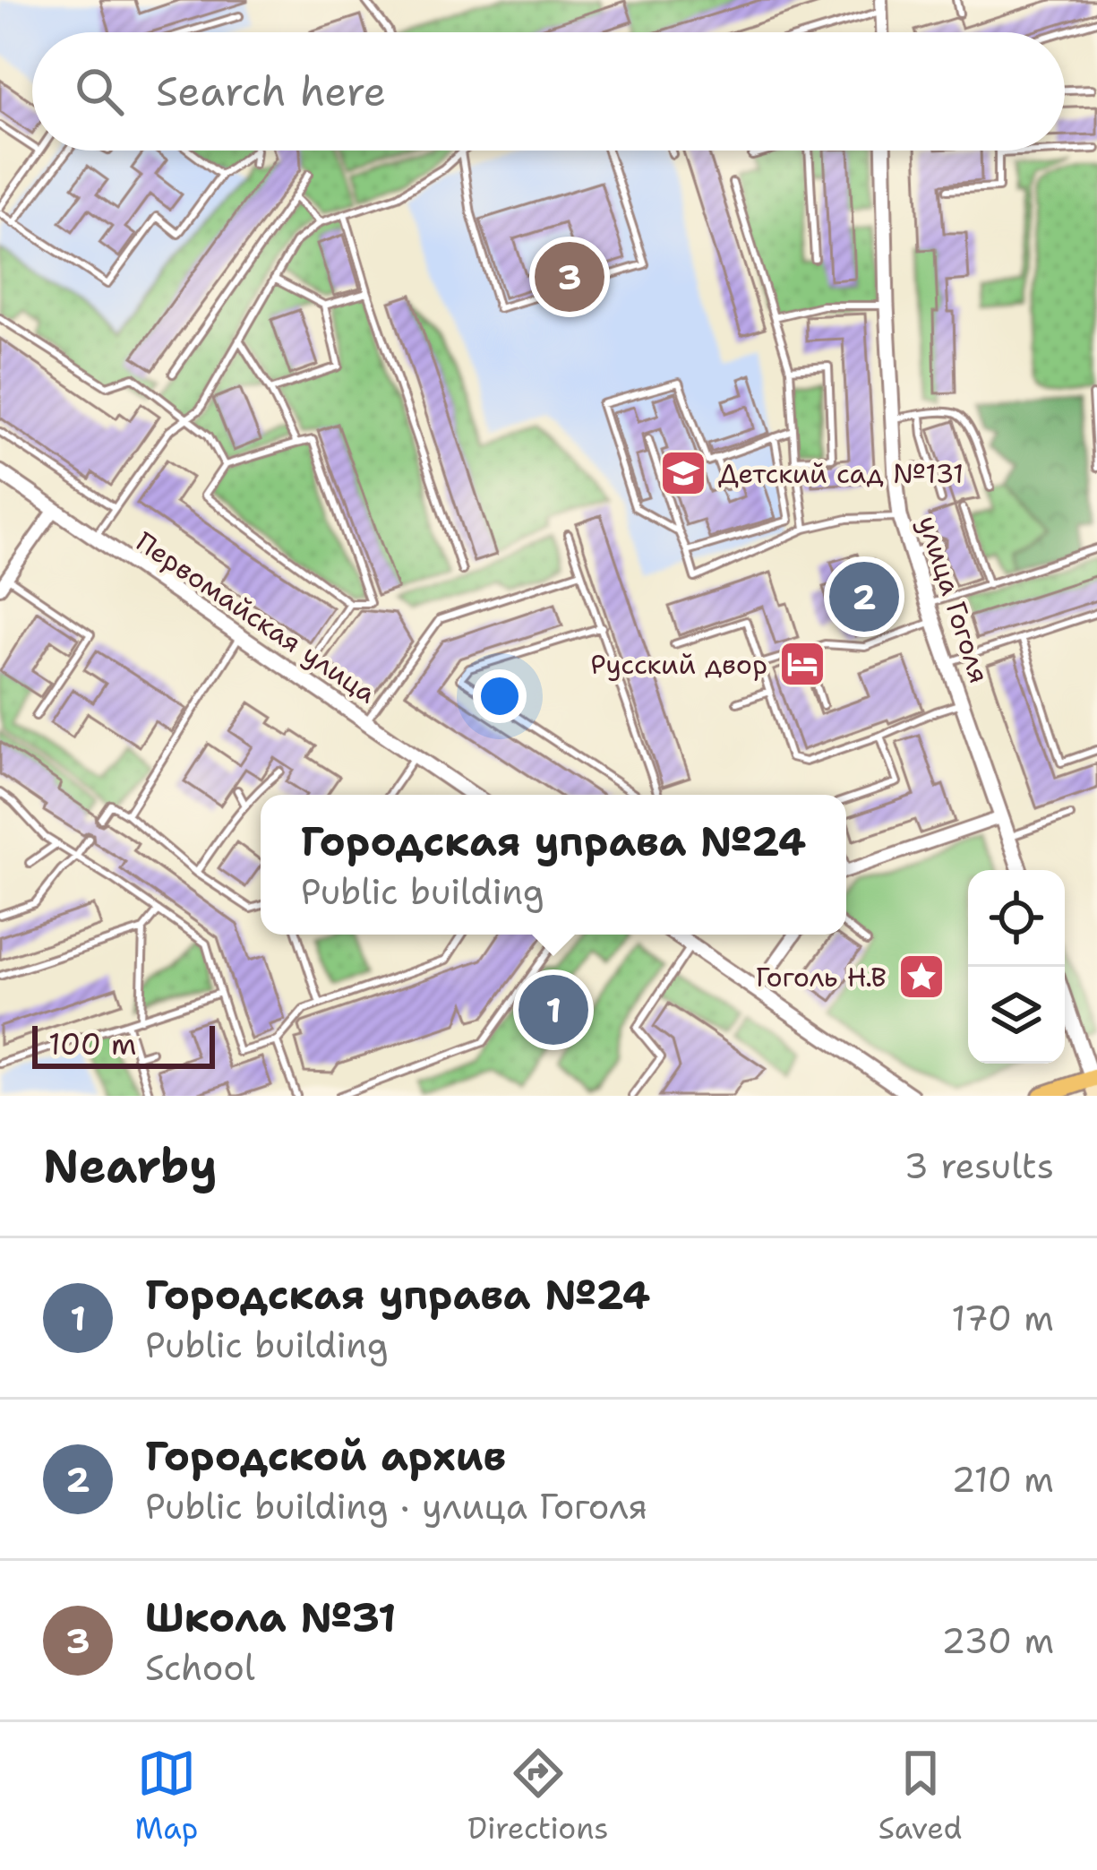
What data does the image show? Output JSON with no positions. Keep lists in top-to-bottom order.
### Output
{
  "streets": {
    "street": ["улица Гоголя", "Первомайская улица"]
  },
  "places": {
    "school or university": ["Детский сад №131"],
    "hotel": ["Русский двор"],
    "place": ["Гоголь Н.В"]
  },
  "scale_bar": "100 m",
  "page": {
    "search": "Search here",
    "pins": ["3", "2", "1"],
    "popup": ["Городская управа №24", "Public building"],
    "scale": "100 m",
    "heading": ["Nearby", "3 results"],
    "list": [
      {
        "mark": "1",
        "name": "Городская управа №24",
        "note": "Public building",
        "value": "170 m"
      },
      {
        "mark": "2",
        "name": "Городской архив",
        "note": "Public building · улица Гоголя",
        "value": "210 m"
      },
      {
        "mark": "3",
        "name": "Школа №31",
        "note": "School",
        "value": "230 m"
      }
    ],
    "nav": ["Map", "Directions", "Saved"]
  }
}
